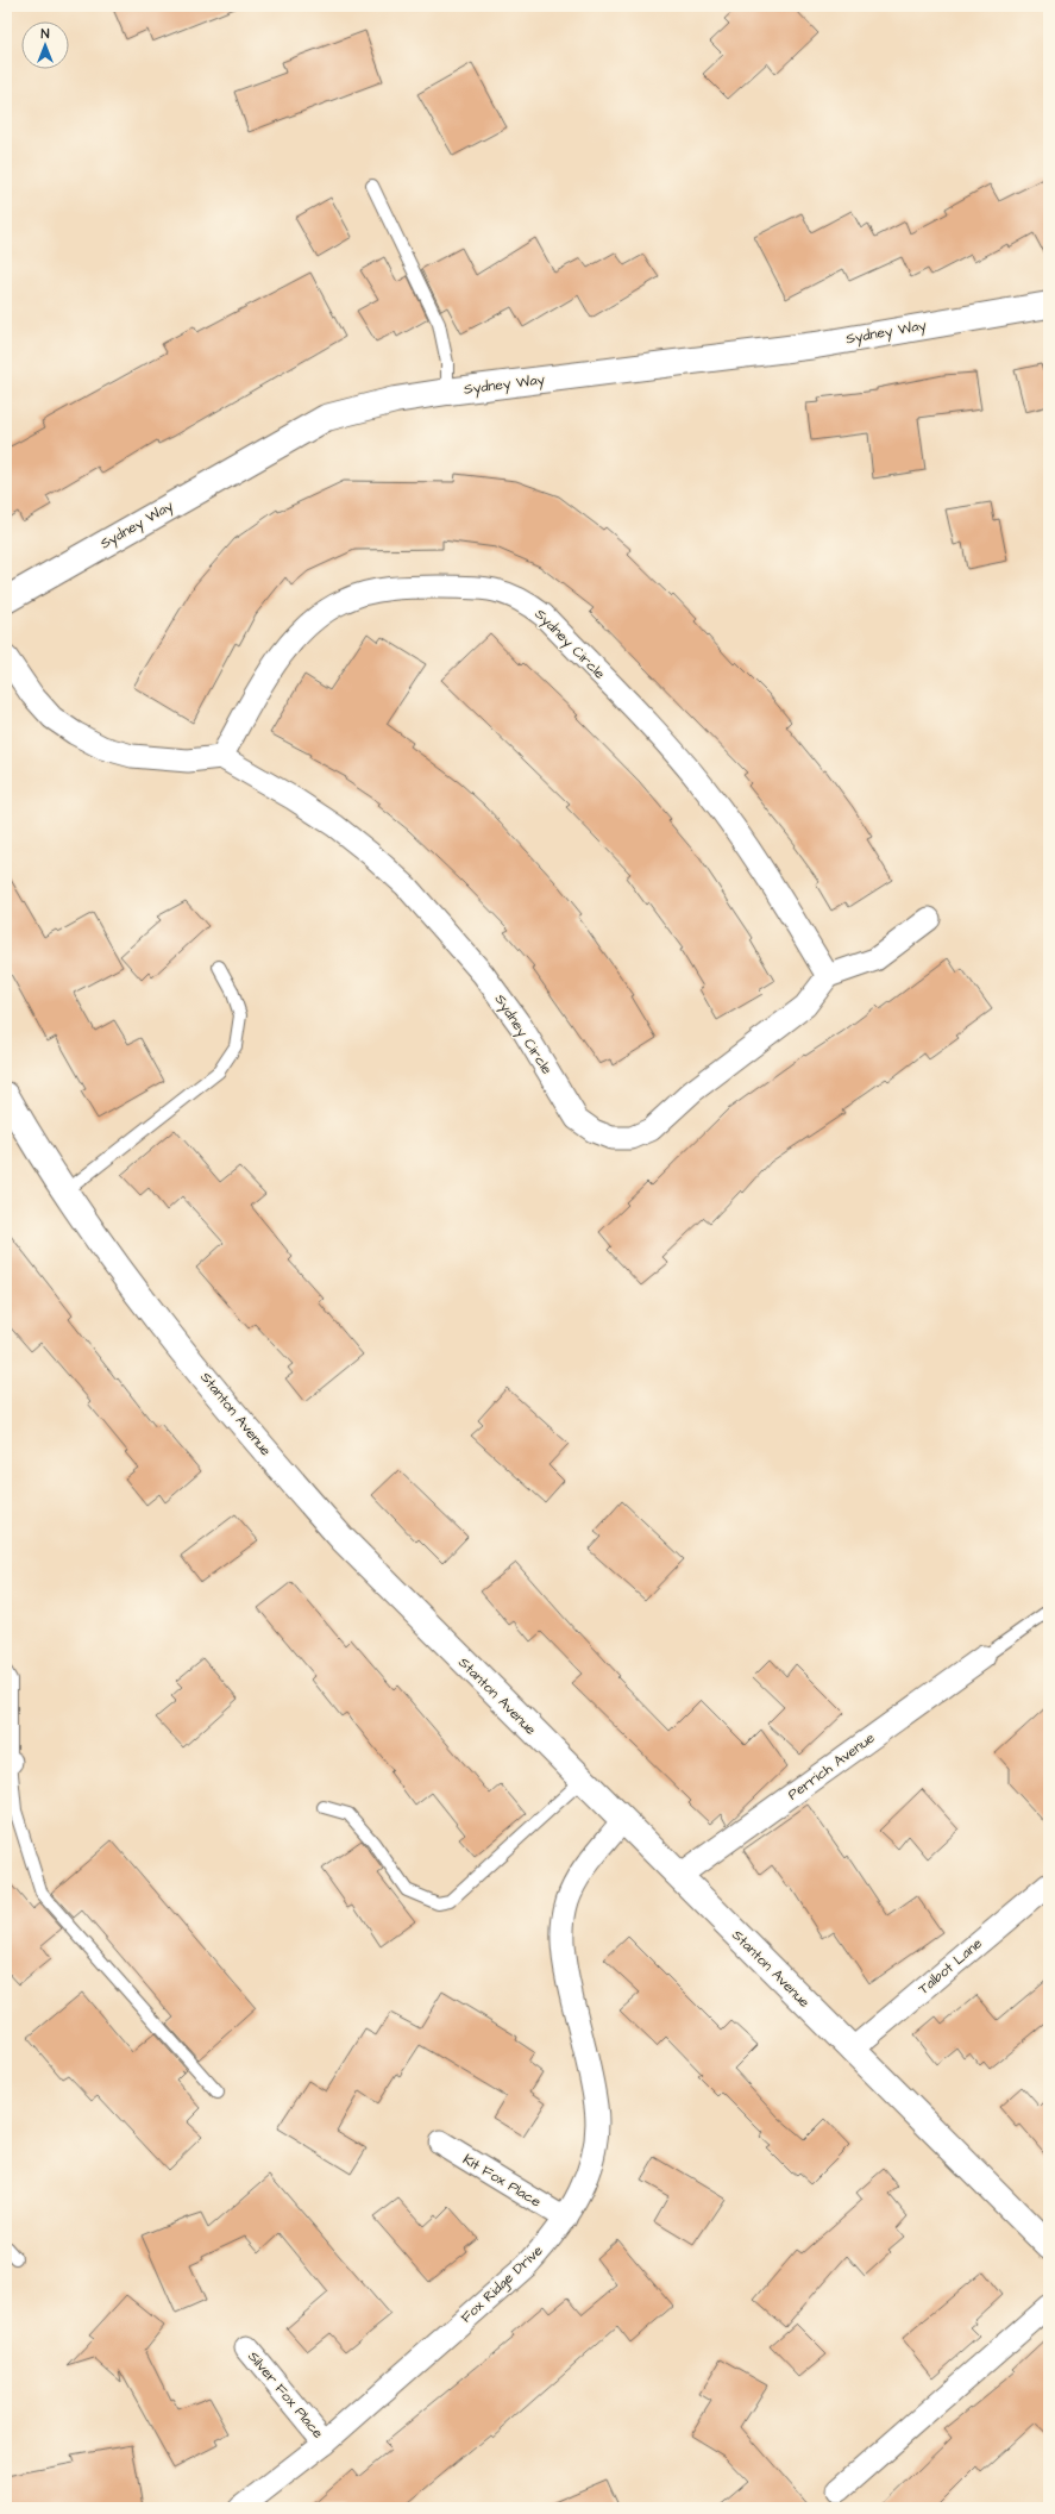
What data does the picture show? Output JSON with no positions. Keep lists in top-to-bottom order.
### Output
{
  "streets": {
    "street": [
      "Sydney Way",
      "Sydney Circle",
      "Stanton Avenue",
      "Perrich Avenue",
      "Talbot Lane",
      "Kit Fox Place",
      "Fox Ridge Drive",
      "Silver Fox Place"
    ]
  },
  "crossings": [
    ["Stanton Avenue", "Perrich Avenue"],
    ["Stanton Avenue", "Talbot Lane"],
    ["Stanton Avenue", "Fox Ridge Drive"],
    ["Kit Fox Place", "Fox Ridge Drive"],
    ["Fox Ridge Drive", "Silver Fox Place"]
  ],
  "north": "top"
}
